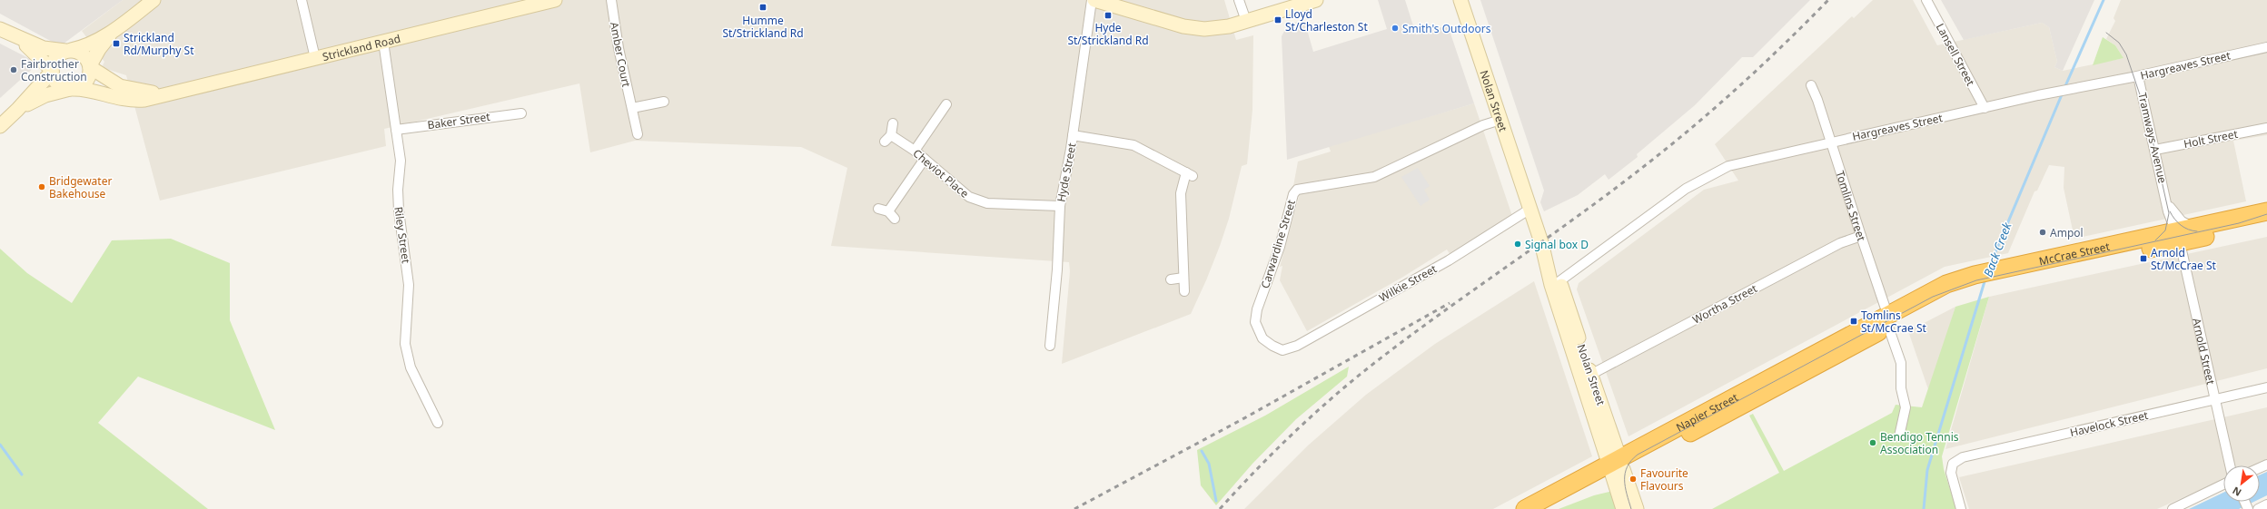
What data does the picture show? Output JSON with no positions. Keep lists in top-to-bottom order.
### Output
{
  "streets": {
    "highway": ["McCrae Street", "Napier Street"],
    "street": [
      "Strickland Road",
      "Amber Court",
      "Lansell Street",
      "Hargreaves Street",
      "Nolan Street",
      "Baker Street",
      "Tramways Avenue",
      "Holt Street",
      "Hyde Street",
      "Cheviot Place",
      "Tomlins Street",
      "Riley Street",
      "Carwardine Street",
      "Wilkie Street",
      "Wortha Street",
      "Arnold Street",
      "Havelock Street"
    ]
  },
  "crossings": [
    ["Strickland Road", "Riley Street"],
    ["Lansell Street", "Hargreaves Street"],
    ["Hargreaves Street", "Nolan Street"],
    ["Hargreaves Street", "Tramways Avenue"],
    ["Hargreaves Street", "Tomlins Street"],
    ["Nolan Street", "Carwardine Street"],
    ["Nolan Street", "Wilkie Street"],
    ["Nolan Street", "Wortha Street"],
    ["Nolan Street", "Napier Street"],
    ["Baker Street", "Riley Street"],
    ["Tramways Avenue", "Holt Street"],
    ["Tramways Avenue", "McCrae Street"],
    ["Tramways Avenue", "Arnold Street"],
    ["Hyde Street", "Cheviot Place"],
    ["Tomlins Street", "McCrae Street"],
    ["Tomlins Street", "Wortha Street"],
    ["Tomlins Street", "Napier Street"],
    ["Carwardine Street", "Wilkie Street"],
    ["McCrae Street", "Arnold Street"],
    ["McCrae Street", "Napier Street"],
    ["Arnold Street", "Havelock Street"]
  ],
  "water": ["Back Creek"],
  "places": {
    "transit": [
      "Humme St/Strickland Rd",
      "Hyde St/Strickland Rd",
      "Lloyd St/Charleston St",
      "Strickland Rd/Murphy St",
      "Arnold St/McCrae St",
      "Tomlins St/McCrae St"
    ],
    "other": [
      "Smith's Outdoors",
      "Fairbrother Construction",
      "Bridgewater Bakehouse",
      "Ampol",
      "Signal box D",
      "Bendigo Tennis Association",
      "Favourite Flavours"
    ]
  },
  "north": "bottom left"
}
